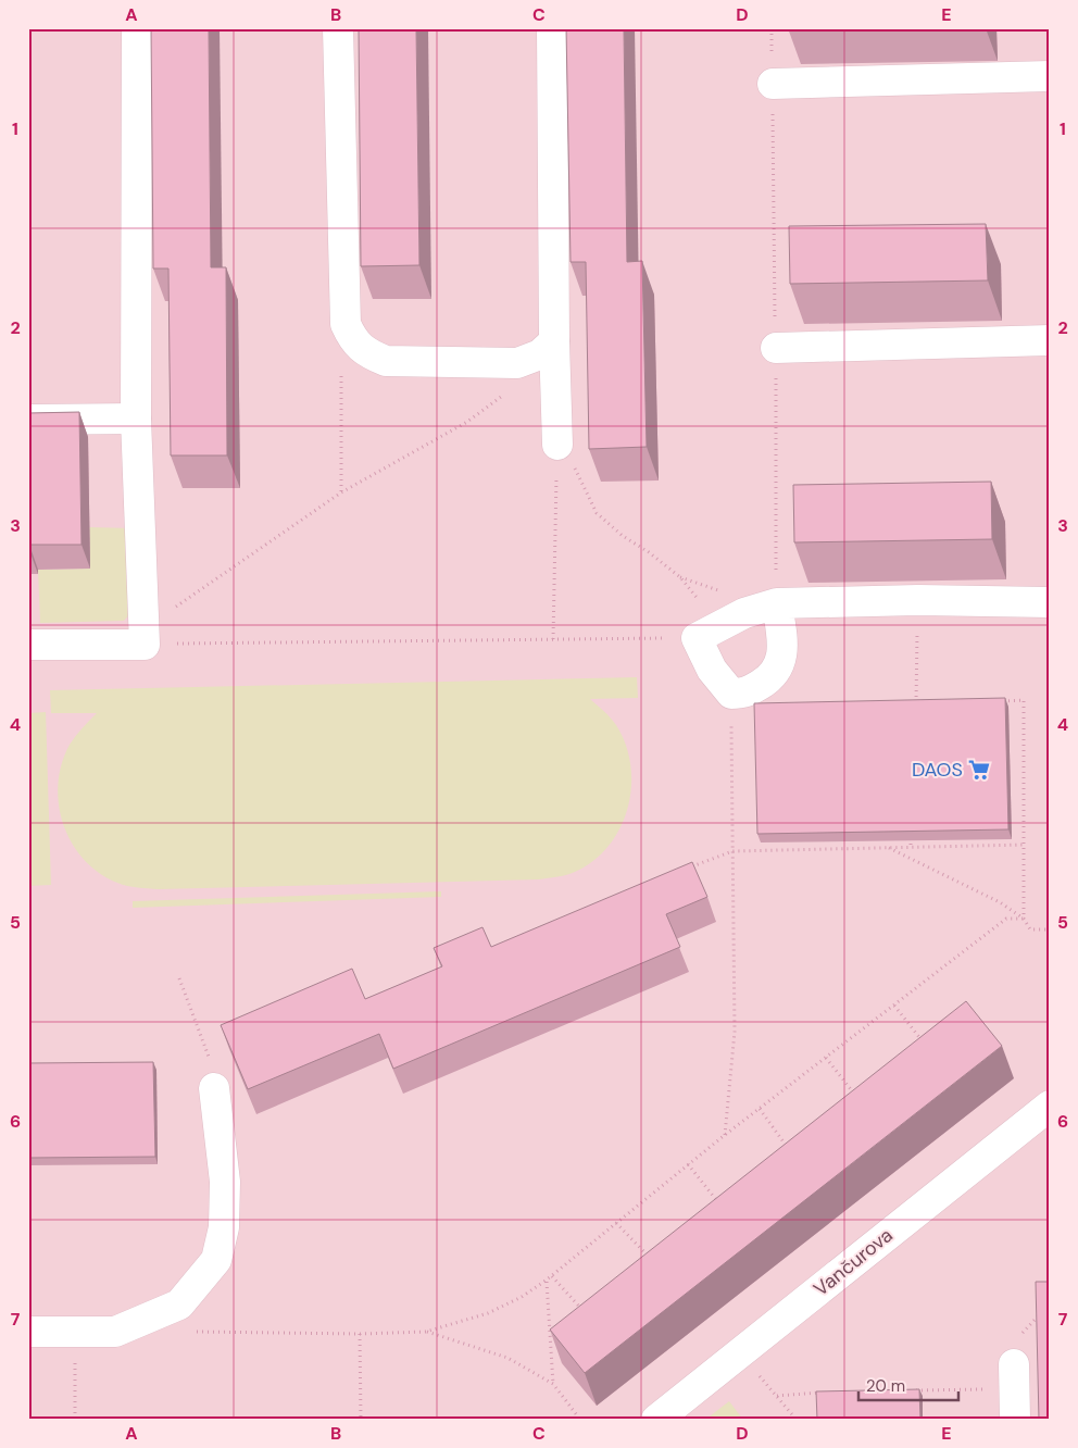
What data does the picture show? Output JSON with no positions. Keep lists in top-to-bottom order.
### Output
{
  "streets": {
    "street": ["Vančurova"]
  },
  "places": {
    "supermarket": ["DAOS"]
  },
  "scale_bar": "20 m",
  "grid": {
    "columns": [
      "A",
      "B",
      "C",
      "D",
      "E"
    ],
    "rows": [
      "1",
      "2",
      "3",
      "4",
      "5",
      "6",
      "7"
    ]
  }
}
